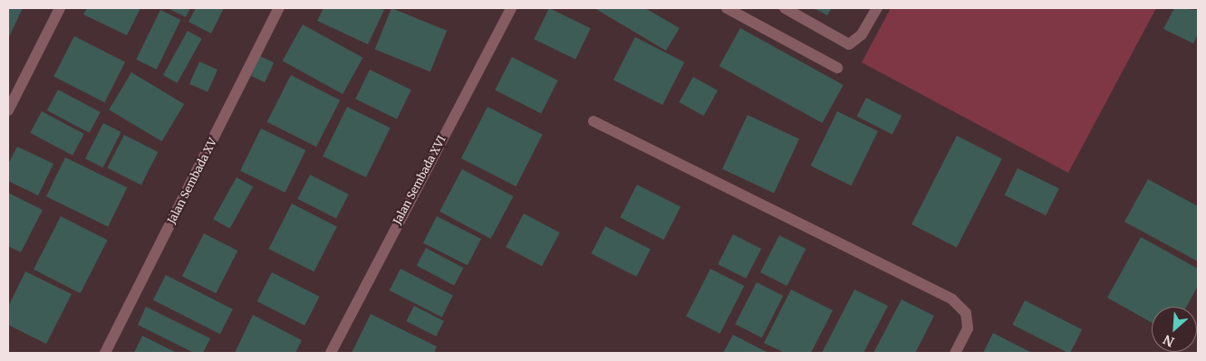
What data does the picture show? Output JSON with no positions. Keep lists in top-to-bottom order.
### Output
{
  "streets": {
    "street": ["Jalan Sembada XVI", "Jalan Sembada XV"]
  },
  "north": "bottom left"
}
